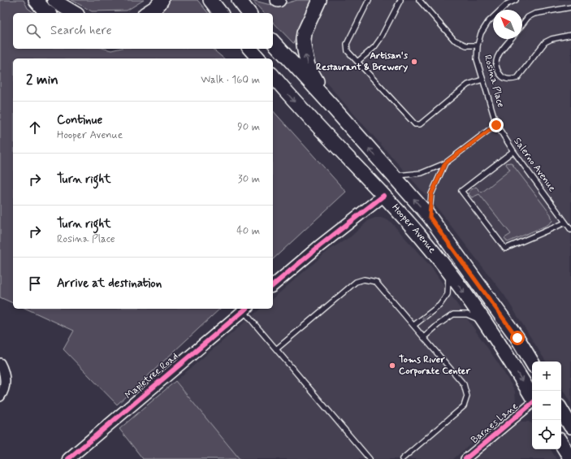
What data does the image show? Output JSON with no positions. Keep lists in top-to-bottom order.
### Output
{
  "streets": {
    "main road": ["Hooper Avenue"],
    "street": ["Mapletree Road", "Barnes Lane"],
    "lane": ["Rosina Place", "Salerno Avenue"]
  },
  "crossings": [
    ["Rosina Place", "Salerno Avenue"]
  ],
  "places": ["Artisan's Restaurant & Brewery", "Toms River Corporate Center"],
  "north": "top left",
  "page": {
    "search": "Search here",
    "heading": ["2 min", "Walk · 160 m"],
    "list": [
      ["Continue", "Hooper Avenue", "90 m"],
      ["Turn right", "30 m"],
      ["Turn right", "Rosina Place", "40 m"],
      "Arrive at destination"
    ],
    "map_buttons": ["+", "−"]
  }
}
